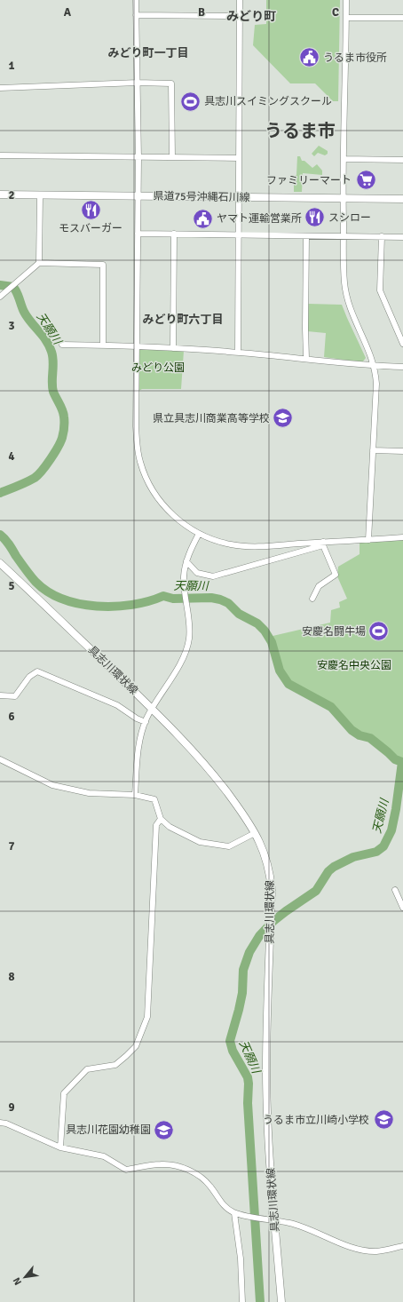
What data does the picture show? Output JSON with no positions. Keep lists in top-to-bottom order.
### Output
{
  "streets": {
    "main road": ["県道75号沖縄石川線", "具志川環状線"]
  },
  "districts": [
    "みどり町",
    "みどり町一丁目",
    "うるま市",
    "みどり町六丁目"
  ],
  "water": ["天願川"],
  "parks": ["みどり公園", "安慶名中央公園"],
  "places": {
    "public building": ["うるま市役所", "ヤマト運輸営業所"],
    "sports": ["具志川スイミングスクール", "安慶名闘牛場"],
    "supermarket": ["ファミリーマート"],
    "restaurant": ["モスバーガー", "スシロー"],
    "school or university": ["県立具志川商業高等学校", "うるま市立川崎小学校", "具志川花園幼稚園"]
  },
  "north": "bottom left",
  "grid": {
    "columns": ["A", "B", "C"],
    "rows": [
      "1",
      "2",
      "3",
      "4",
      "5",
      "6",
      "7",
      "8",
      "9"
    ]
  }
}
